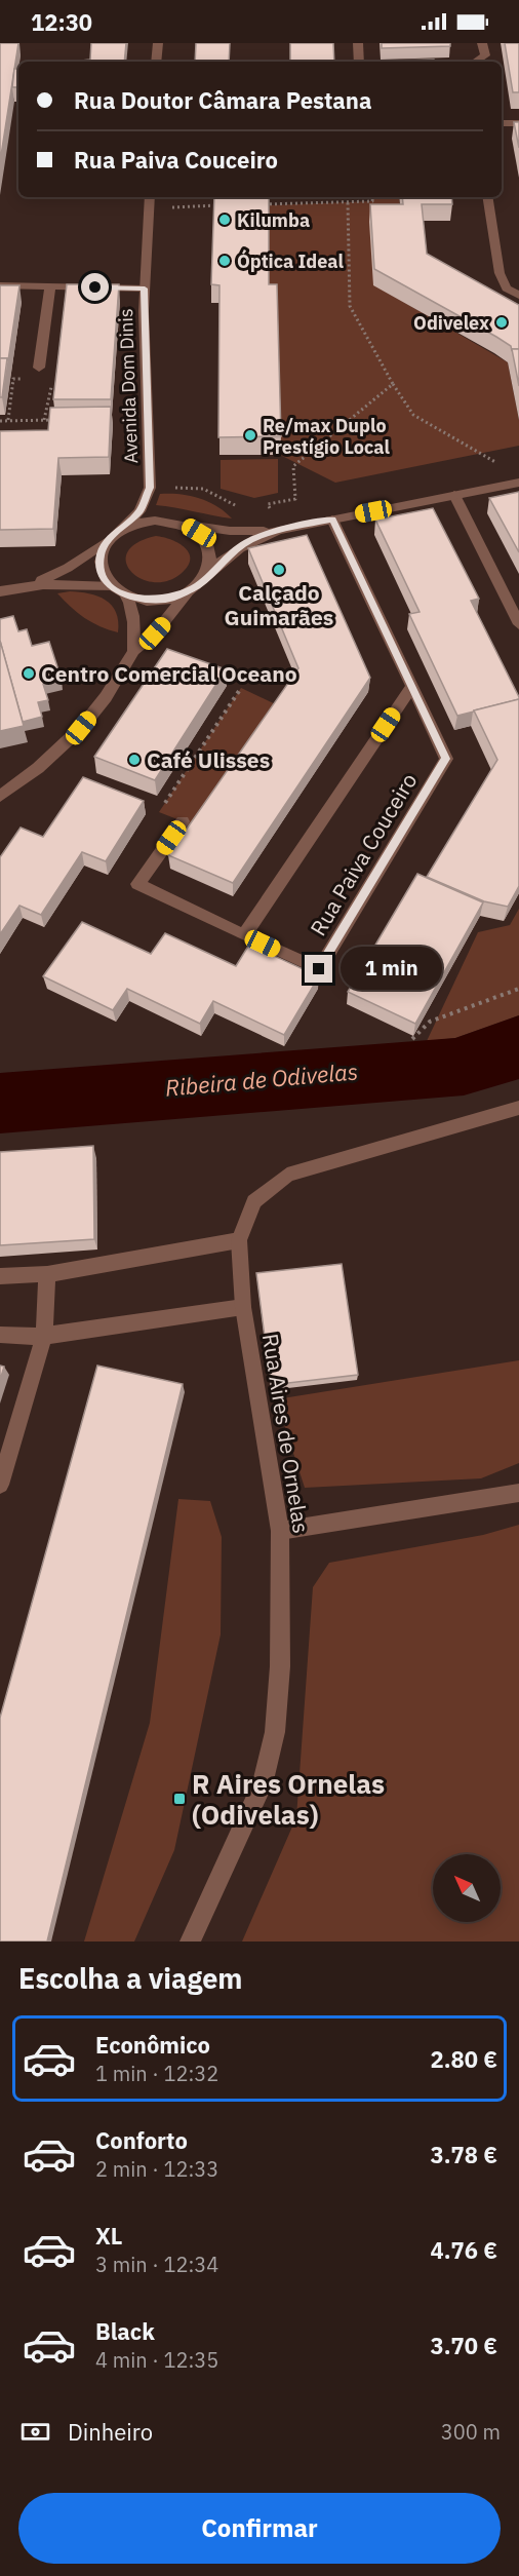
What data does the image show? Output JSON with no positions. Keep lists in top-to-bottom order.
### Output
{
  "streets": {
    "street": ["Avenida Dom Dinis", "Rua Paiva Couceiro", "Rua Aires de Ornelas"]
  },
  "water": ["Ribeira de Odivelas"],
  "places": {
    "other": [
      "Kilumba",
      "Óptica Ideal",
      "Odivelex",
      "Re/max Duplo Prestígio Local",
      "Calçado Guimarães",
      "Centro Comercial Oceano",
      "Café Ulisses"
    ],
    "transit": ["R Aires Ornelas (Odivelas)"]
  },
  "north": "top left",
  "page": {
    "status": "12:30",
    "banner": ["Rua Doutor Câmara Pestana", "Rua Paiva Couceiro"],
    "bubble": "1 min",
    "heading": "Escolha a viagem",
    "list": [
      {
        "name": "Econômico",
        "note": "1 min · 12:32",
        "value": "2.80 €"
      },
      {
        "name": "Conforto",
        "note": "2 min · 12:33",
        "value": "3.78 €"
      },
      {
        "name": "XL",
        "note": "3 min · 12:34",
        "value": "4.76 €"
      },
      {
        "name": "Black",
        "note": "4 min · 12:35",
        "value": "3.70 €"
      }
    ],
    "pay": ["Dinheiro", "300 m"],
    "buttons": "Confirmar"
  }
}
